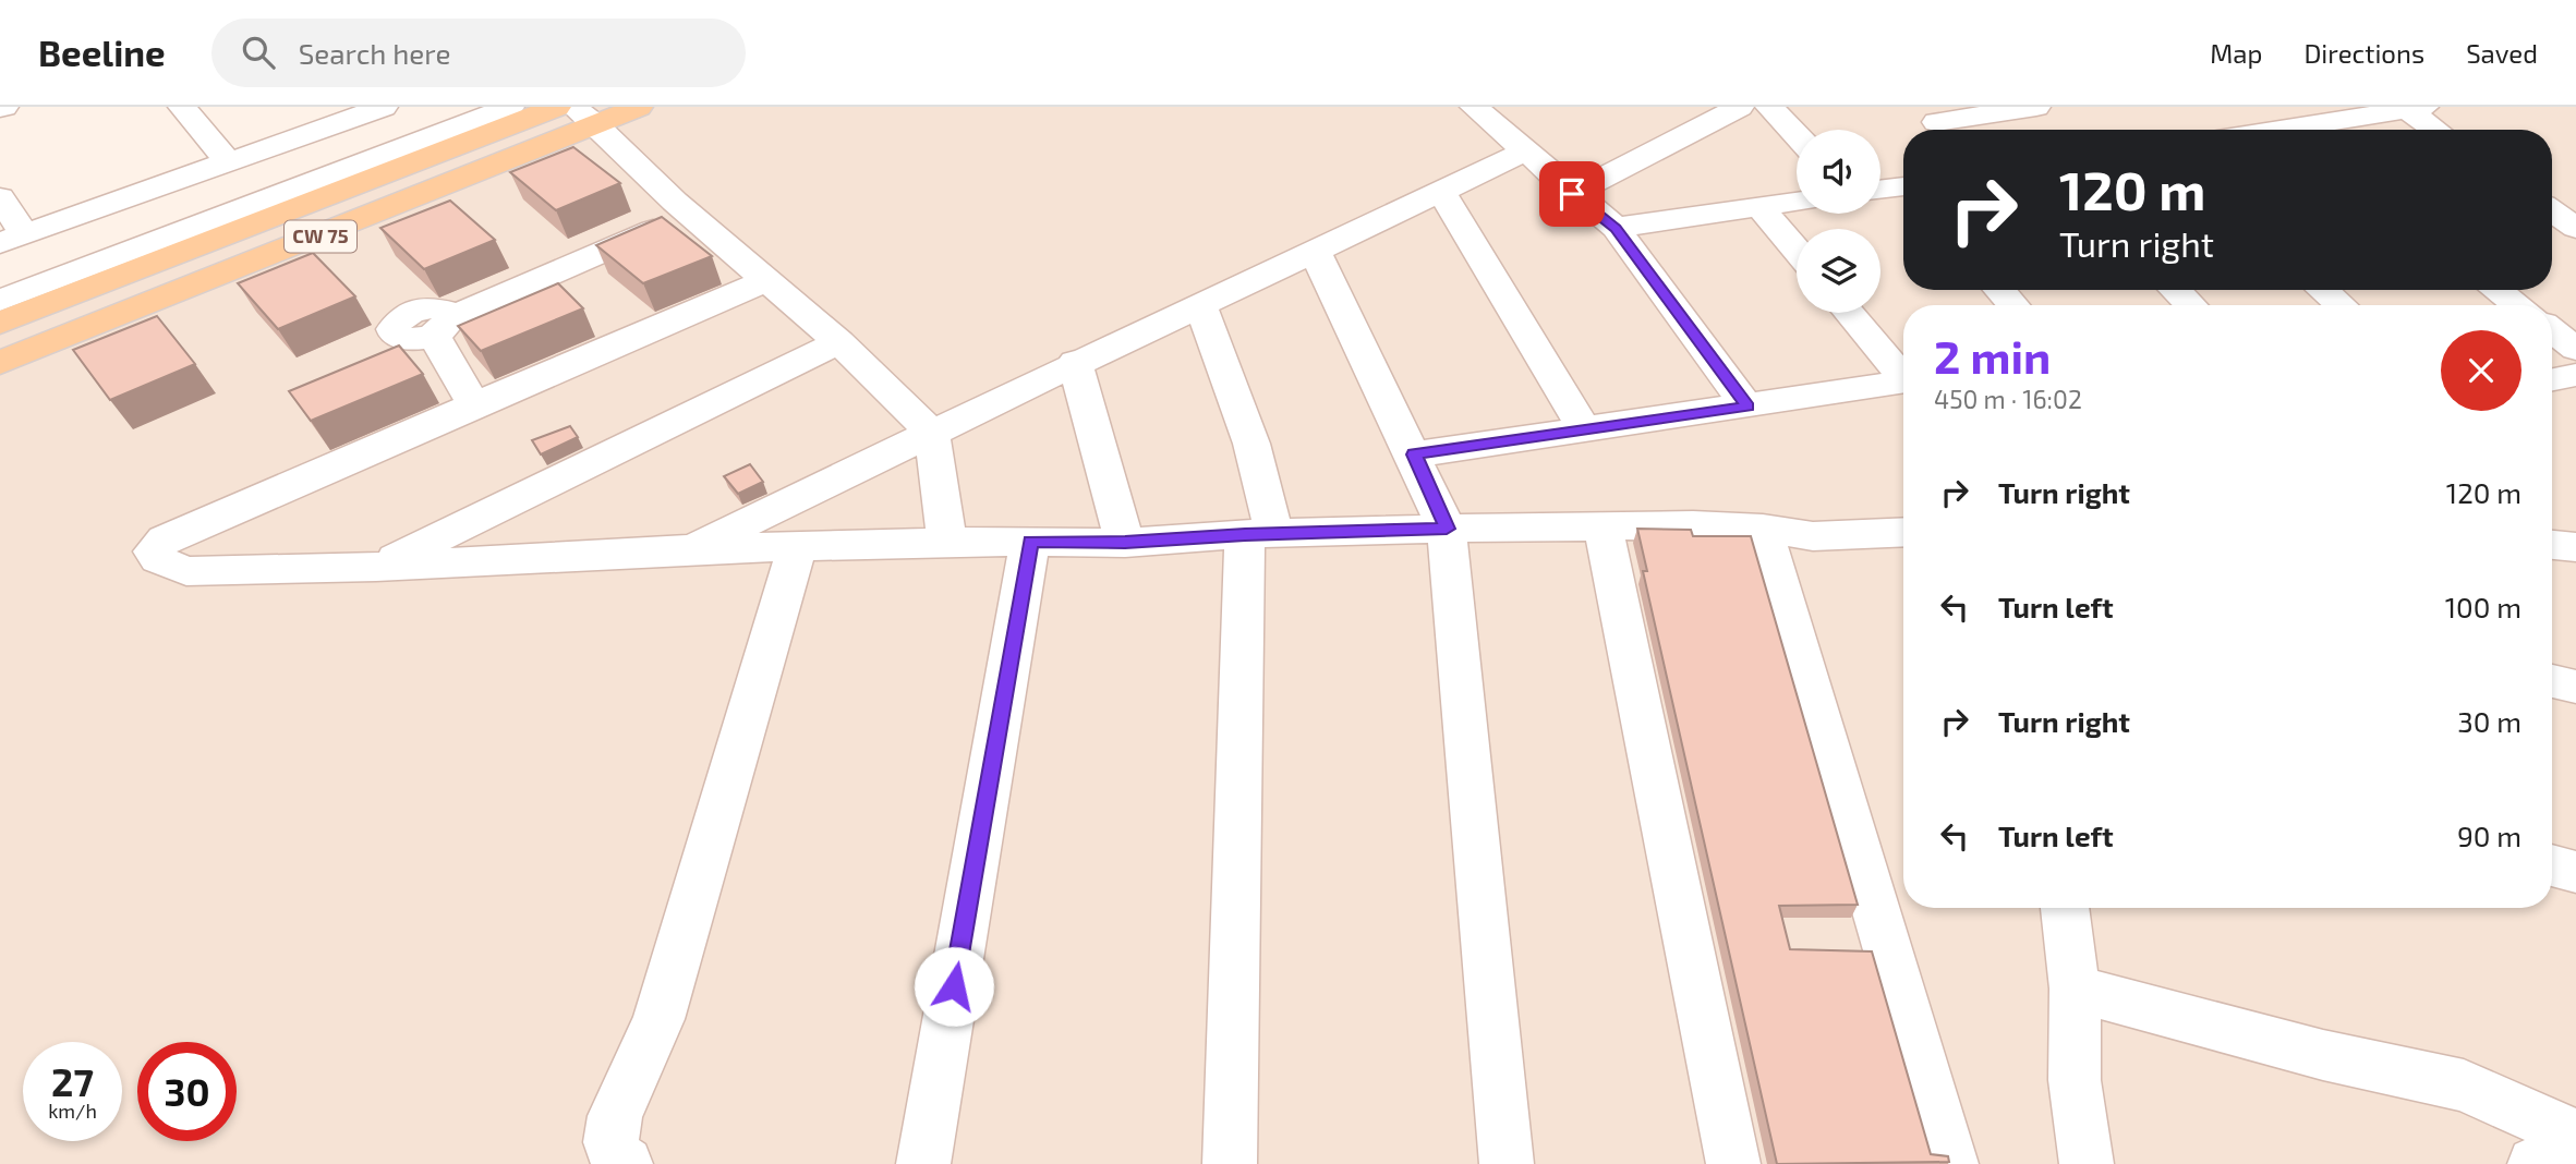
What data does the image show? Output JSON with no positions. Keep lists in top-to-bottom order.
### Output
{
  "streets": {
    "main road": ["CW 75"]
  },
  "page": {
    "header": "Beeline",
    "search": "Search here",
    "nav": ["Map", "Directions", "Saved"],
    "turn": ["120 m", "Turn right"],
    "heading": ["2 min", "450 m · 16:02"],
    "list": [
      {
        "name": "Turn right",
        "value": "120 m"
      },
      {
        "name": "Turn left",
        "value": "100 m"
      },
      {
        "name": "Turn right",
        "value": "30 m"
      },
      {
        "name": "Turn left",
        "value": "90 m"
      }
    ],
    "speed": "27 km/h",
    "limit": "30"
  }
}
